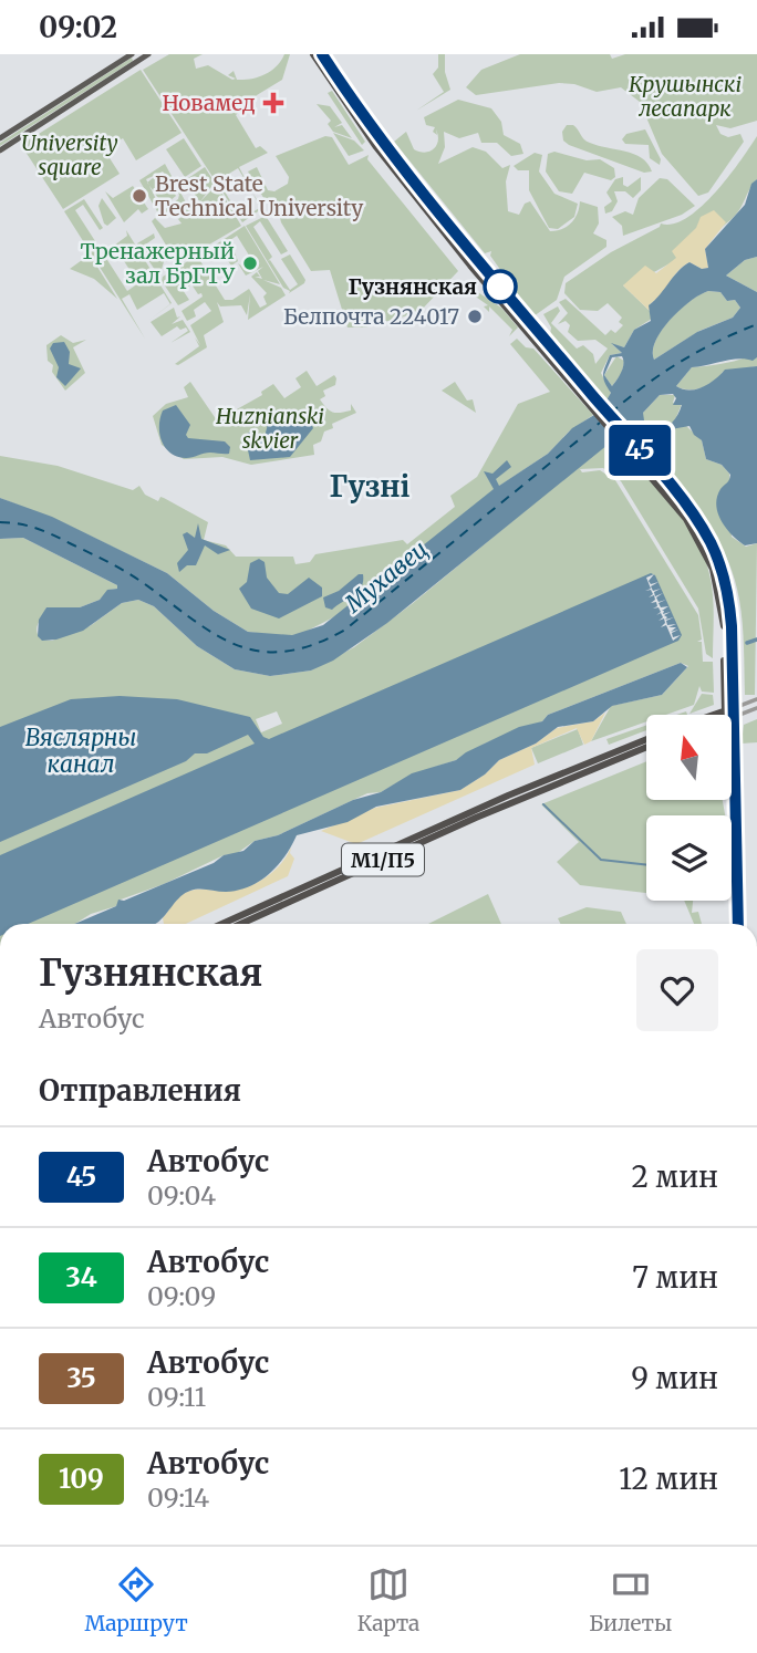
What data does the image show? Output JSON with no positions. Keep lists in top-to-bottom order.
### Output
{
  "streets": {
    "highway": ["М1/П5"]
  },
  "districts": ["Гузні"],
  "water": ["Мухавец", "Вяслярны канал"],
  "parks": ["Крушынскі лесапарк", "University square", "Huznianski skvier"],
  "places": {
    "health": ["Новамед"],
    "other": [
      "Brest State Technical University",
      "Тренажерный зал БрГТУ",
      "Гузнянская",
      "Белпочта 224017"
    ]
  },
  "lines": ["bus line 45"],
  "north": "top",
  "page": {
    "status": "09:02",
    "on_map": "45",
    "heading": [
      ["Гузнянская", "Автобус"],
      "Отправления"
    ],
    "list": [
      {
        "mark": "45",
        "name": "Автобус",
        "note": "09:04",
        "value": "2 мин"
      },
      {
        "mark": "34",
        "name": "Автобус",
        "note": "09:09",
        "value": "7 мин"
      },
      {
        "mark": "35",
        "name": "Автобус",
        "note": "09:11",
        "value": "9 мин"
      },
      {
        "mark": "109",
        "name": "Автобус",
        "note": "09:14",
        "value": "12 мин"
      }
    ],
    "tabs": ["Маршрут", "Карта", "Билеты"]
  }
}
